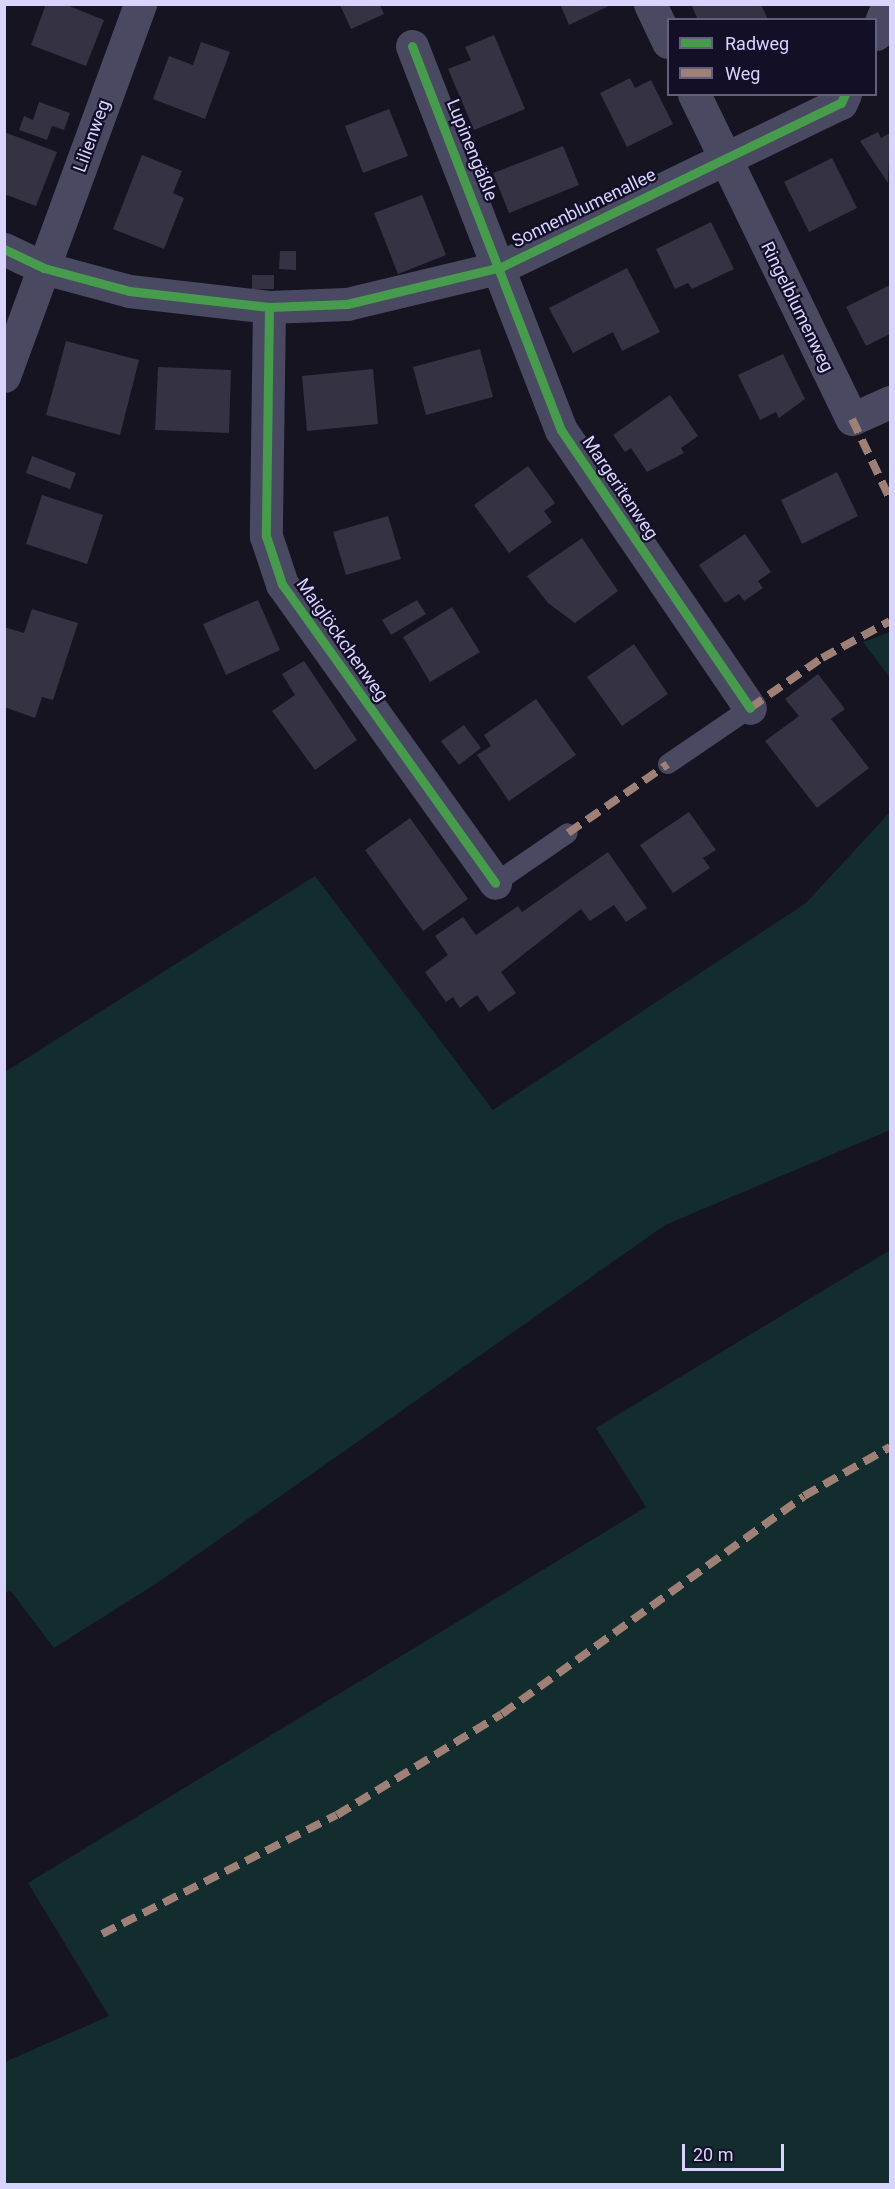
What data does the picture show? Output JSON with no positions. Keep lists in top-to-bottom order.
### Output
{
  "streets": {
    "street": [
      "Lilienweg",
      "Lupinengäßle",
      "Sonnenblumenallee",
      "Ringelblumenweg",
      "Margeritenweg",
      "Maiglöckchenweg"
    ]
  },
  "crossings": [
    ["Lilienweg", "Sonnenblumenallee"],
    ["Lupinengäßle", "Sonnenblumenallee"],
    ["Lupinengäßle", "Margeritenweg"],
    ["Sonnenblumenallee", "Ringelblumenweg"],
    ["Sonnenblumenallee", "Margeritenweg"],
    ["Sonnenblumenallee", "Maiglöckchenweg"]
  ],
  "legend": ["Radweg", "Weg"],
  "scale_bar": "20 m"
}
